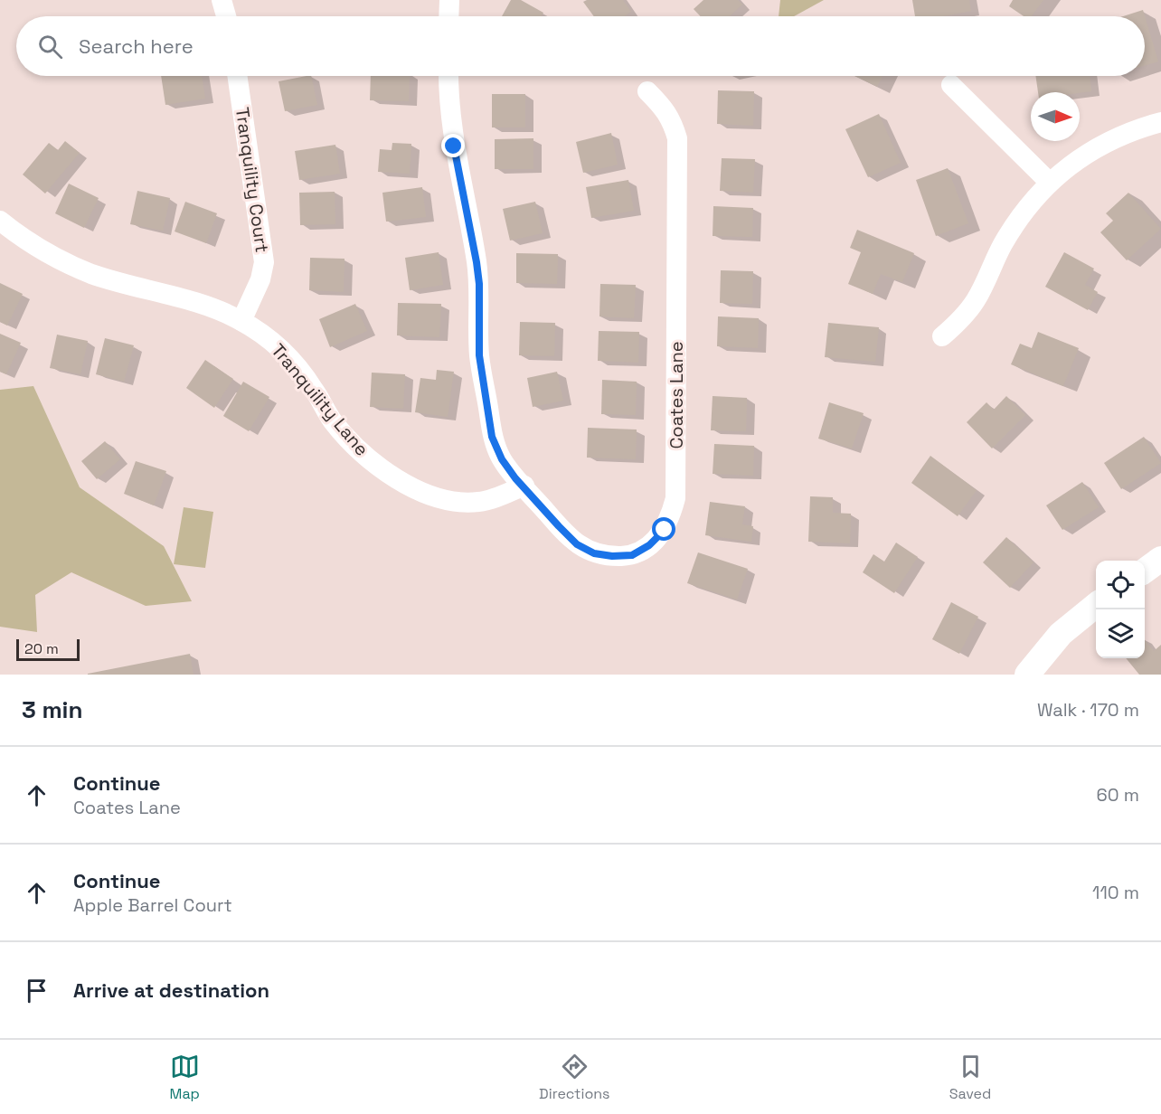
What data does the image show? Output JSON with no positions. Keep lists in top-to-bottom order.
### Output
{
  "streets": {
    "street": ["Tranquility Court", "Coates Lane", "Tranquility Lane"]
  },
  "crossings": [
    ["Tranquility Court", "Tranquility Lane"],
    ["Coates Lane", "Tranquility Lane"]
  ],
  "scale_bar": "20 m",
  "north": "right",
  "page": {
    "search": "Search here",
    "scale": "20 m",
    "heading": ["3 min", "Walk · 170 m"],
    "list": [
      ["Continue", "Coates Lane", "60 m"],
      ["Continue", "Apple Barrel Court", "110 m"],
      "Arrive at destination"
    ],
    "nav": ["Map", "Directions", "Saved"]
  }
}
